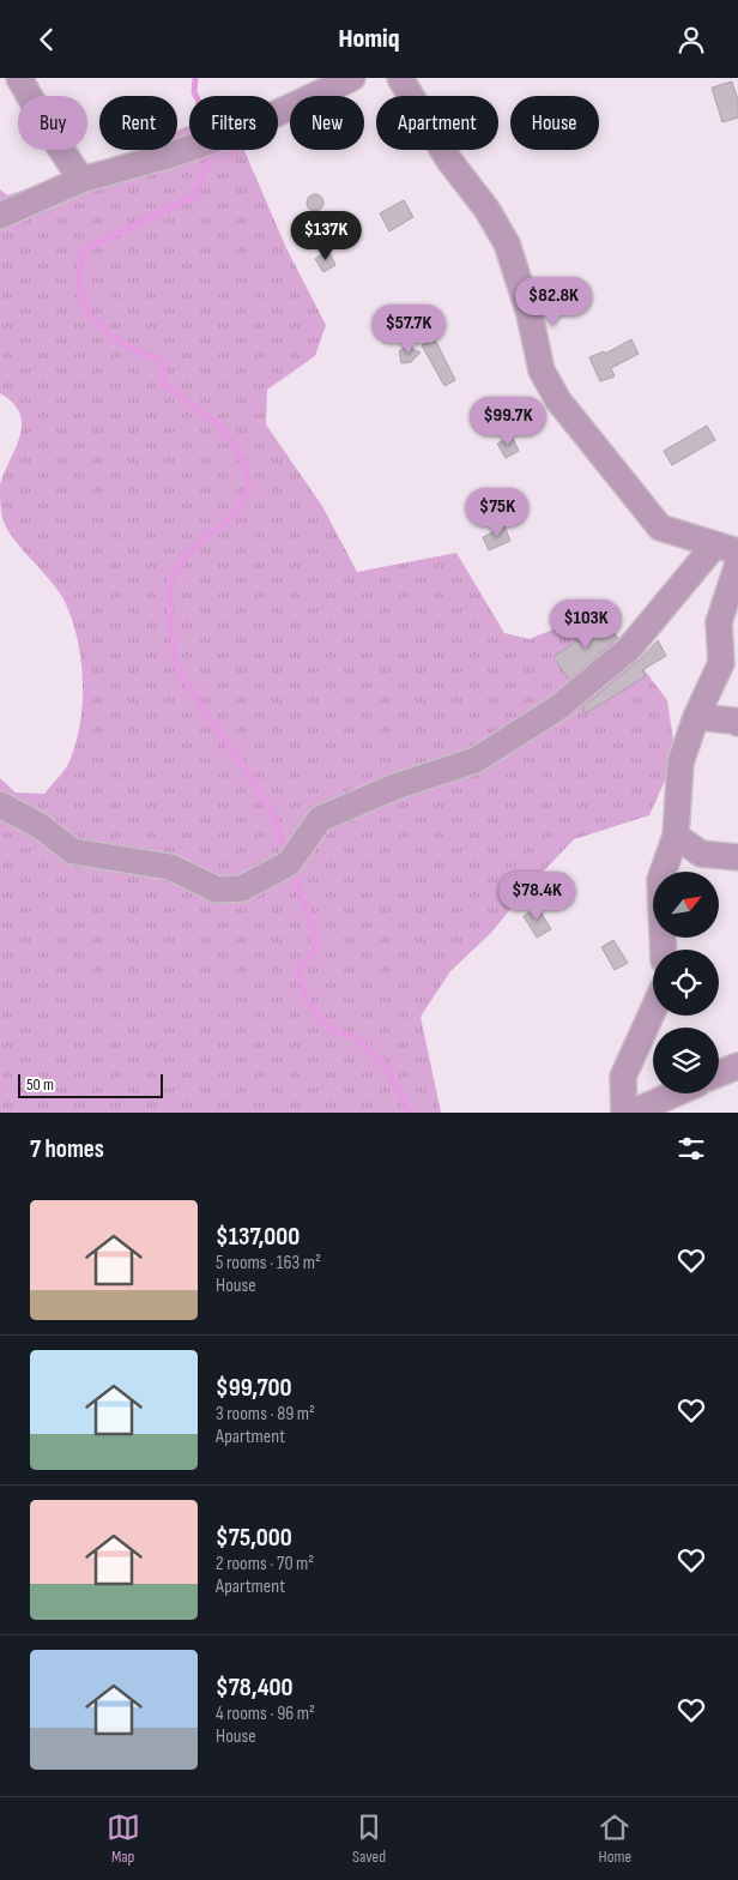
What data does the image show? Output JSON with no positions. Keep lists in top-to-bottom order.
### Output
{
  "scale_bar": "50 m",
  "north": "top right",
  "page": {
    "header": "Homiq",
    "chip": [
      "Buy",
      "Rent",
      "Filters",
      "New",
      "Apartment",
      "House"
    ],
    "price": [
      "$137K",
      "$82.8K",
      "$57.7K",
      "$99.7K",
      "$75K",
      "$103K",
      "$78.4K"
    ],
    "scale": "50 m",
    "heading": "7 homes",
    "list": [
      {
        "name": "$137,000",
        "note": "5 rooms · 163 m² · House"
      },
      {
        "name": "$99,700",
        "note": "3 rooms · 89 m² · Apartment"
      },
      {
        "name": "$75,000",
        "note": "2 rooms · 70 m² · Apartment"
      },
      {
        "name": "$78,400",
        "note": "4 rooms · 96 m² · House"
      }
    ],
    "tabs": ["Map", "Saved", "Home"]
  }
}
